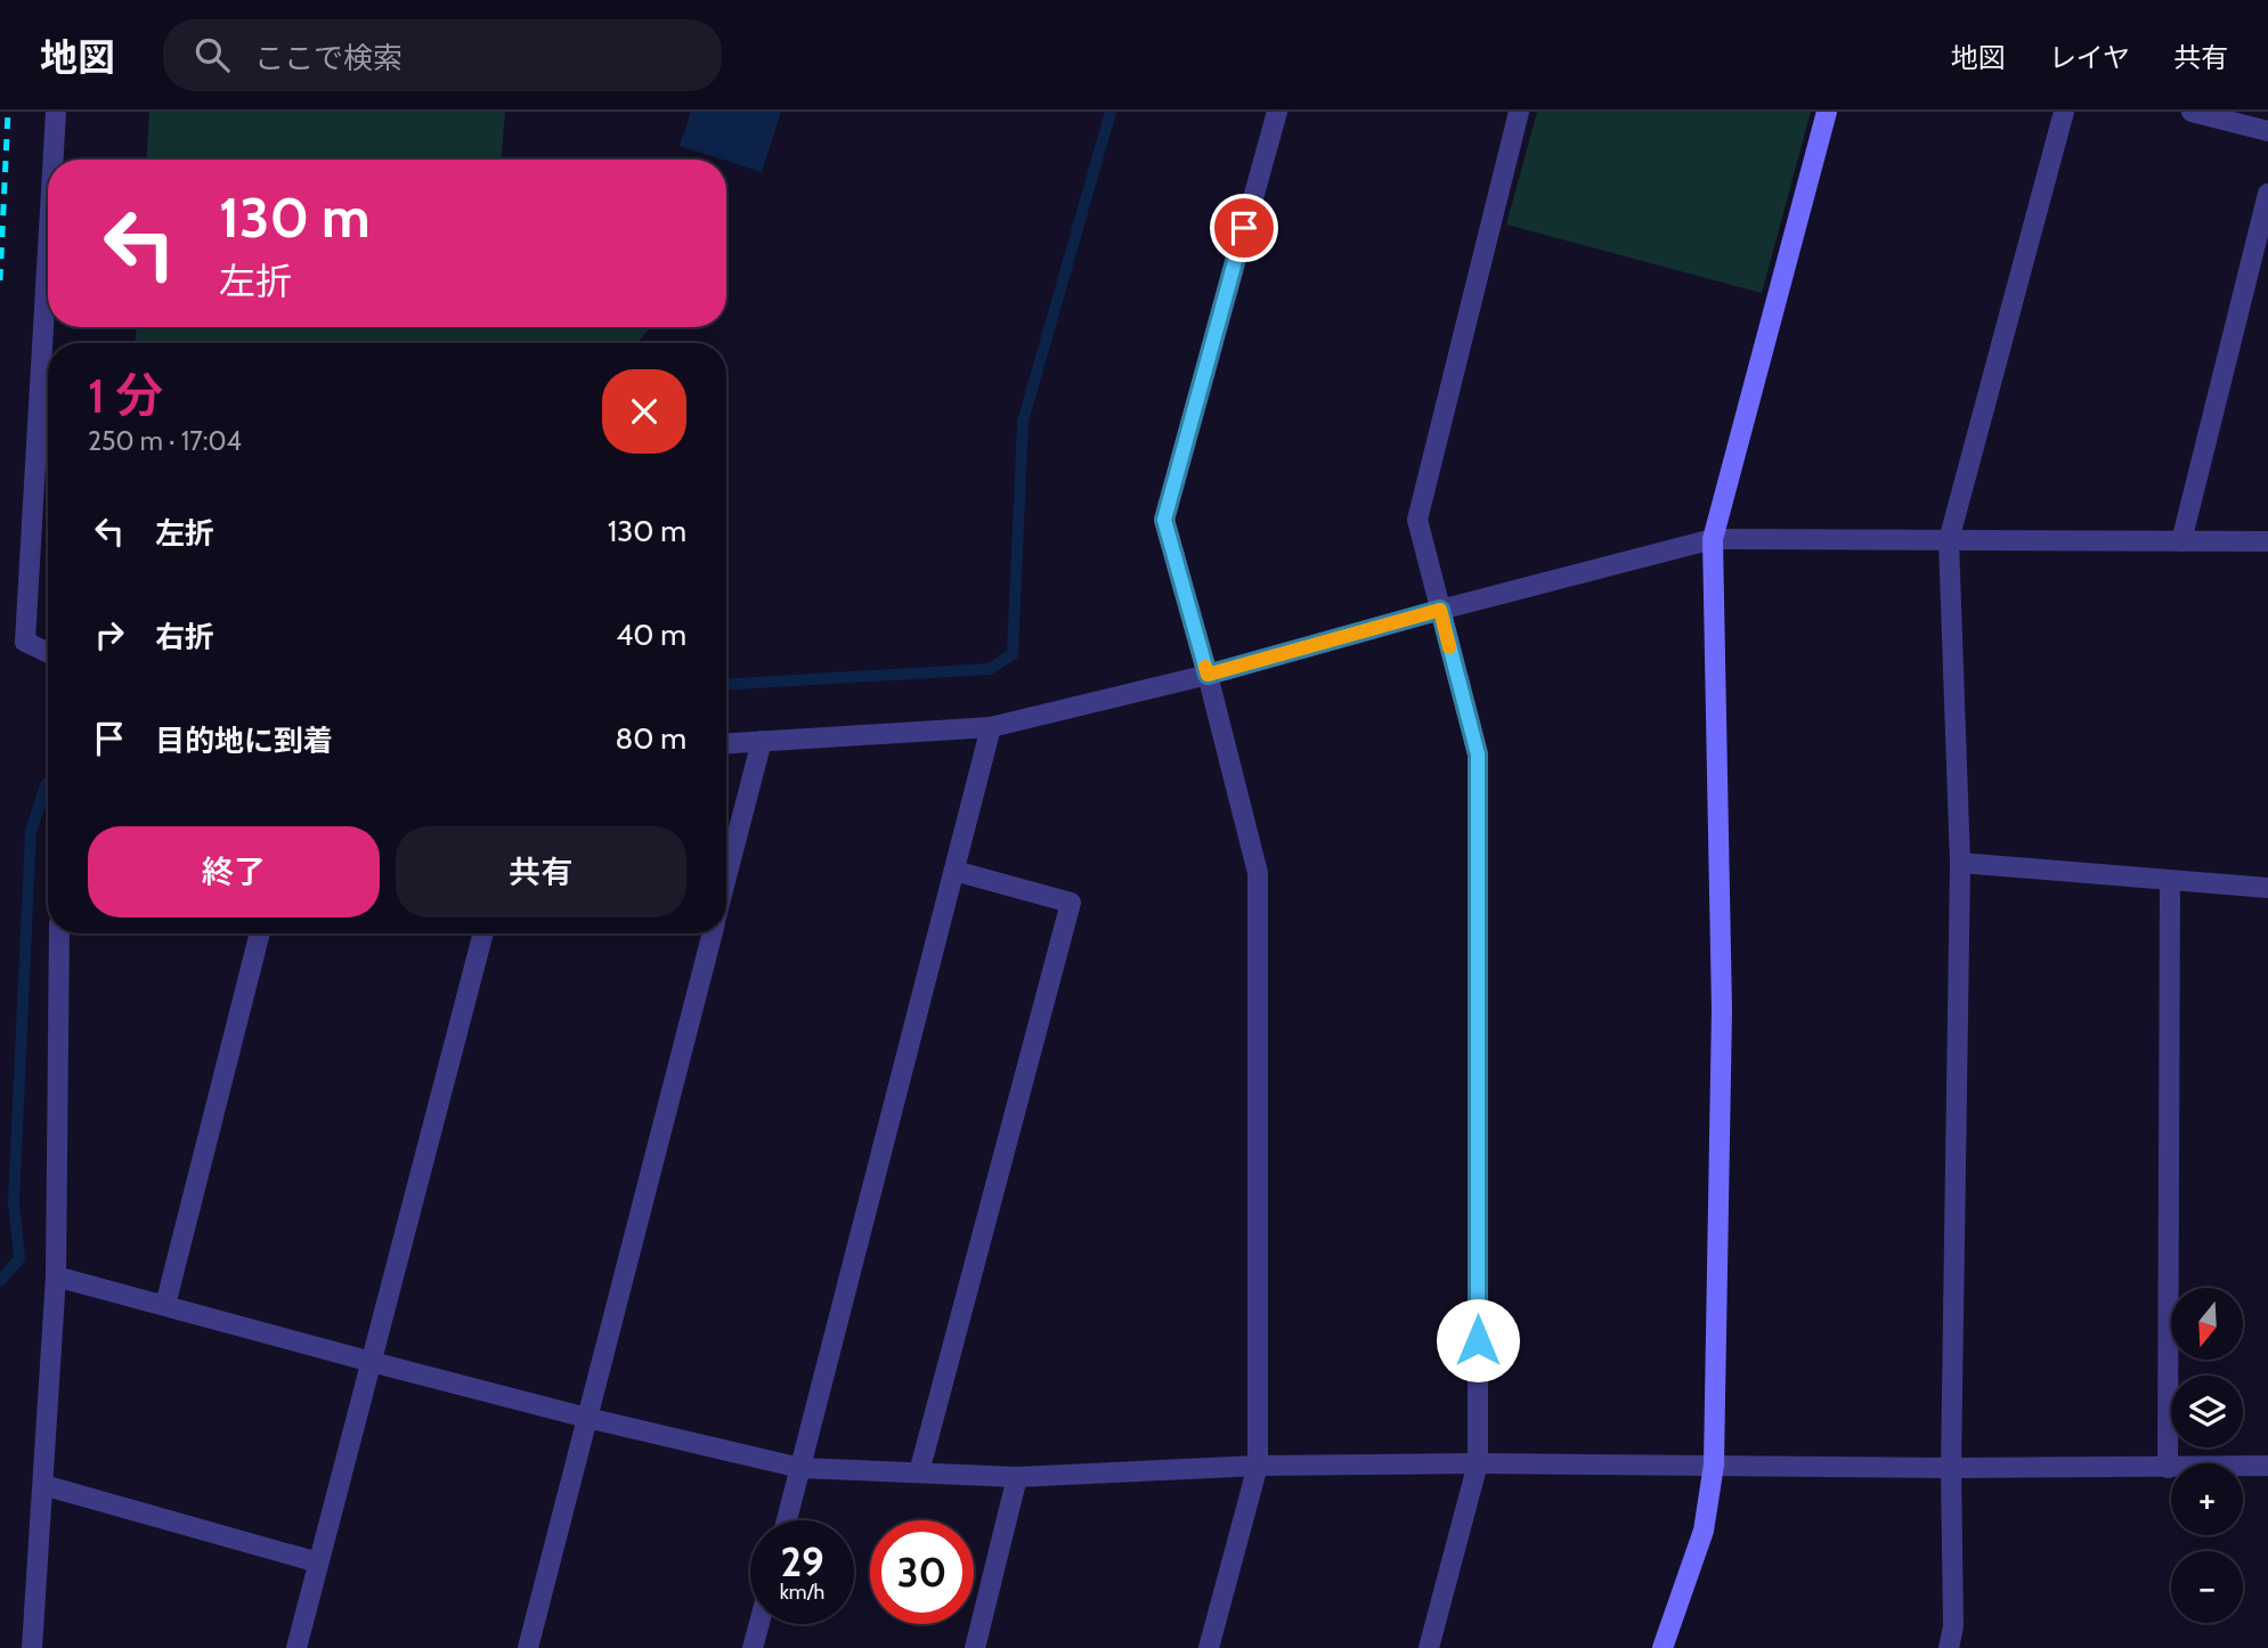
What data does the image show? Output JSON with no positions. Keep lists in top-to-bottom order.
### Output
{
  "north": "bottom",
  "page": {
    "header": "地図",
    "search": "ここで検索",
    "nav": ["地図", "レイヤ", "共有"],
    "turn": ["130 m", "左折"],
    "heading": ["1 分", "250 m · 17:04"],
    "list": [
      {
        "name": "左折",
        "value": "130 m"
      },
      {
        "name": "右折",
        "value": "40 m"
      },
      {
        "name": "目的地に到着",
        "value": "80 m"
      }
    ],
    "buttons": ["終了", "共有"],
    "map_buttons": ["+", "−"],
    "speed": "29 km/h",
    "limit": "30"
  }
}
